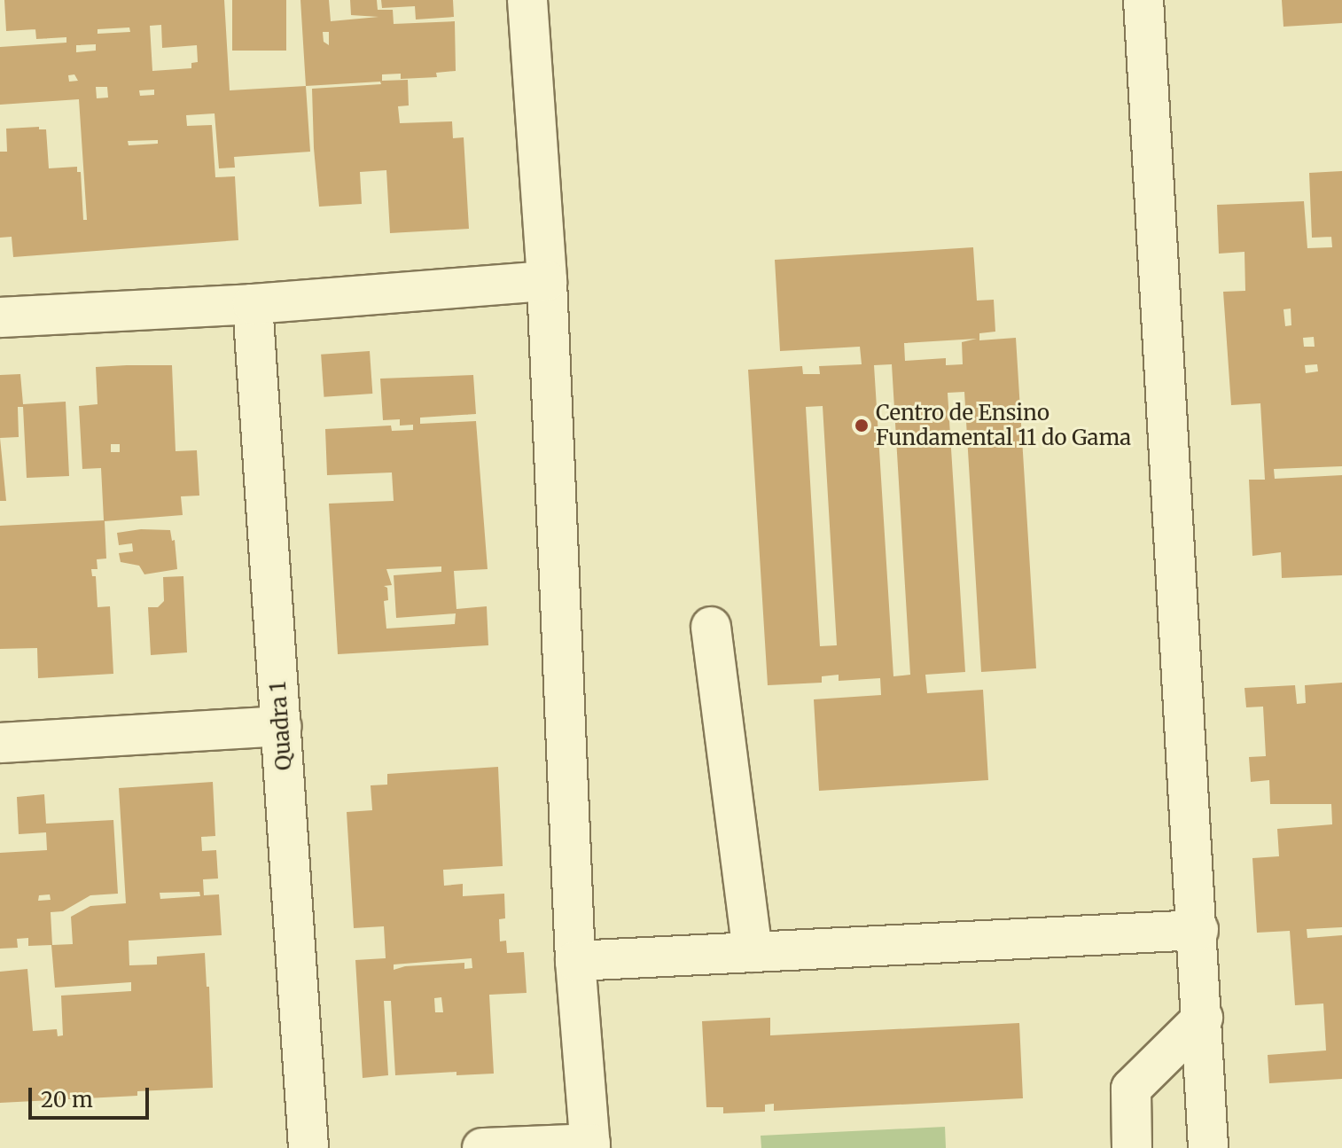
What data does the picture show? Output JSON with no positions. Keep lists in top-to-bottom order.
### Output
{
  "streets": {
    "street": ["Quadra 1"]
  },
  "places": ["Centro de Ensino Fundamental 11 do Gama"],
  "scale_bar": "20 m"
}
